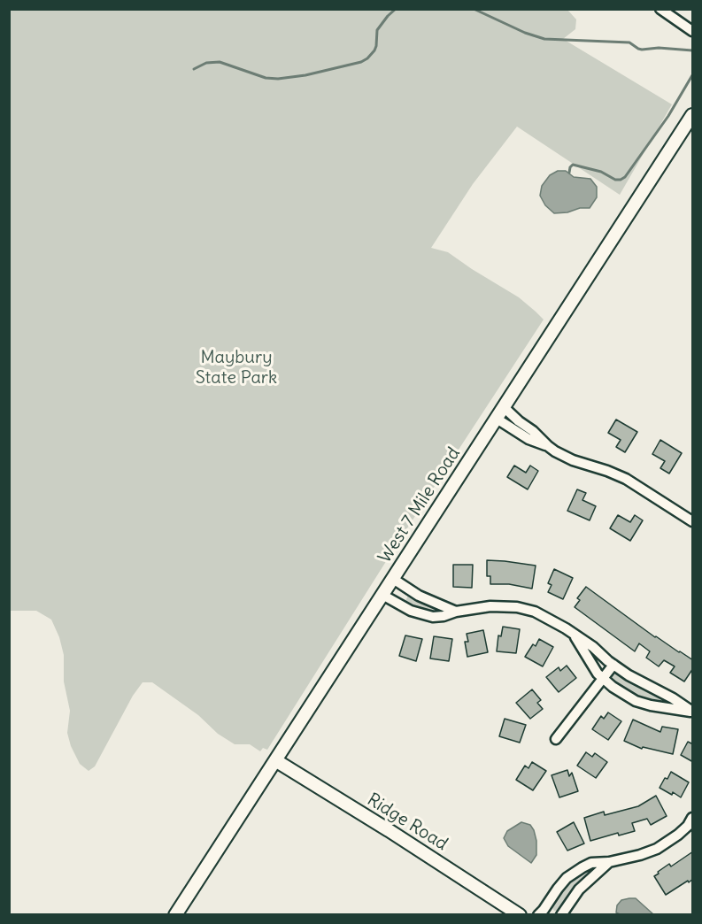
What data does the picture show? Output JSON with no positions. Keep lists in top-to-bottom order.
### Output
{
  "streets": {
    "street": ["West 7 Mile Road", "Ridge Road"]
  },
  "crossings": [
    ["West 7 Mile Road", "Ridge Road"]
  ],
  "parks": ["Maybury State Park"]
}
